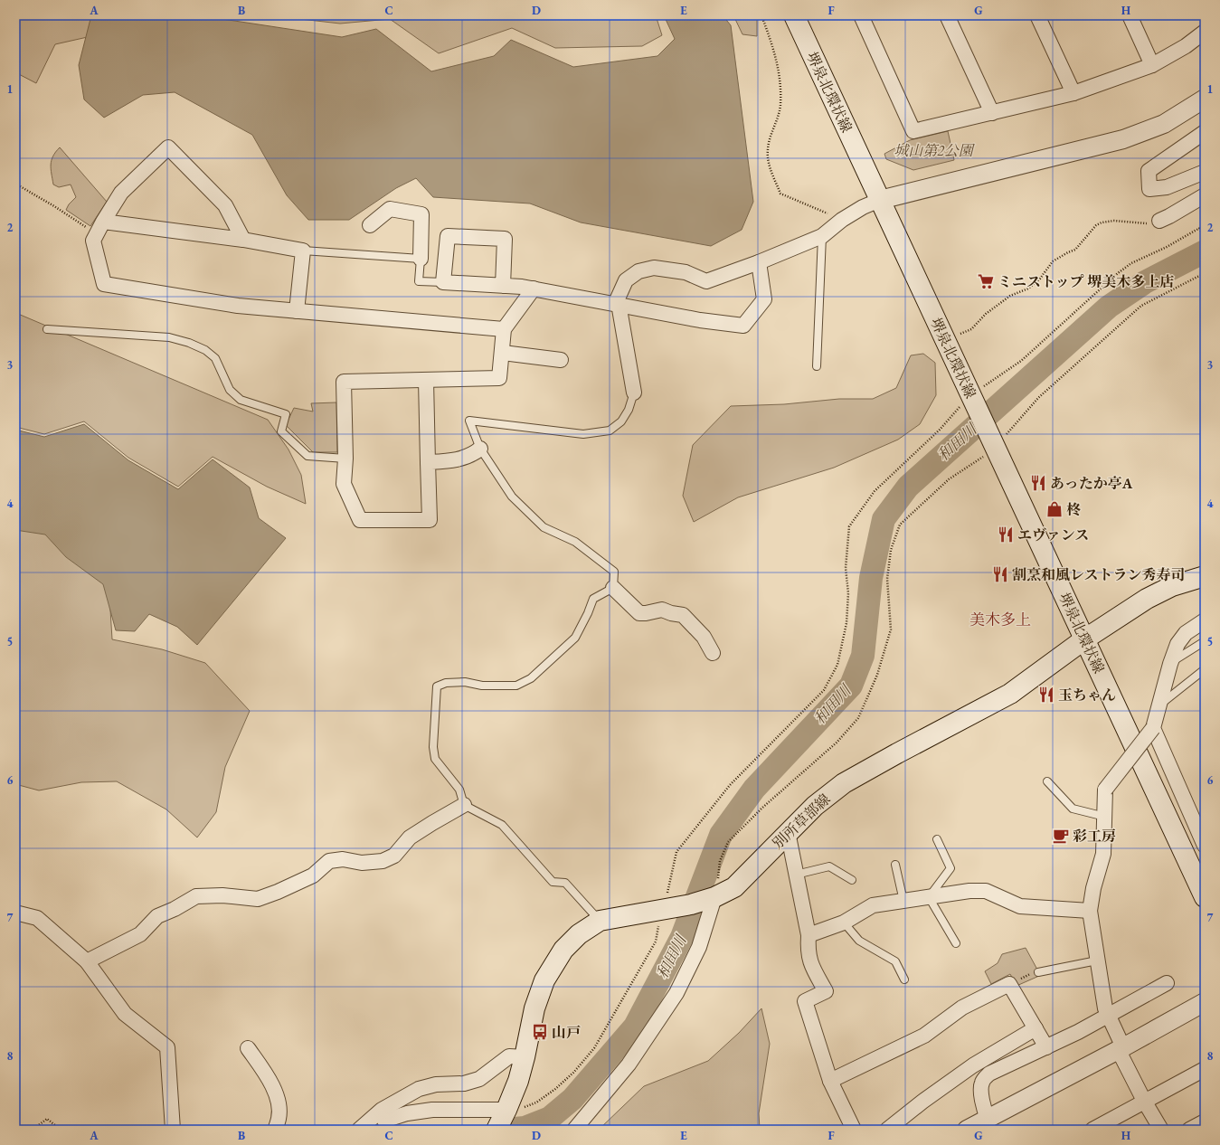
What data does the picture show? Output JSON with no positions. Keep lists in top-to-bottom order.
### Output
{
  "streets": {
    "main road": ["堺泉北環状線", "別所草部線"]
  },
  "crossings": [
    ["堺泉北環状線", "別所草部線"]
  ],
  "districts": ["美木多上"],
  "water": ["和田川"],
  "parks": ["城山第2公園"],
  "places": {
    "supermarket": ["ミニストップ 堺美木多上店"],
    "restaurant": [
      "あったか亭A",
      "エヴァンス",
      "割烹和風レストラン秀寿司",
      "玉ちゃん"
    ],
    "shop": ["柊"],
    "cafe": ["彩工房"],
    "bus stop": ["山戸"]
  },
  "grid": {
    "columns": [
      "A",
      "B",
      "C",
      "D",
      "E",
      "F",
      "G",
      "H"
    ],
    "rows": [
      "1",
      "2",
      "3",
      "4",
      "5",
      "6",
      "7",
      "8"
    ]
  }
}
